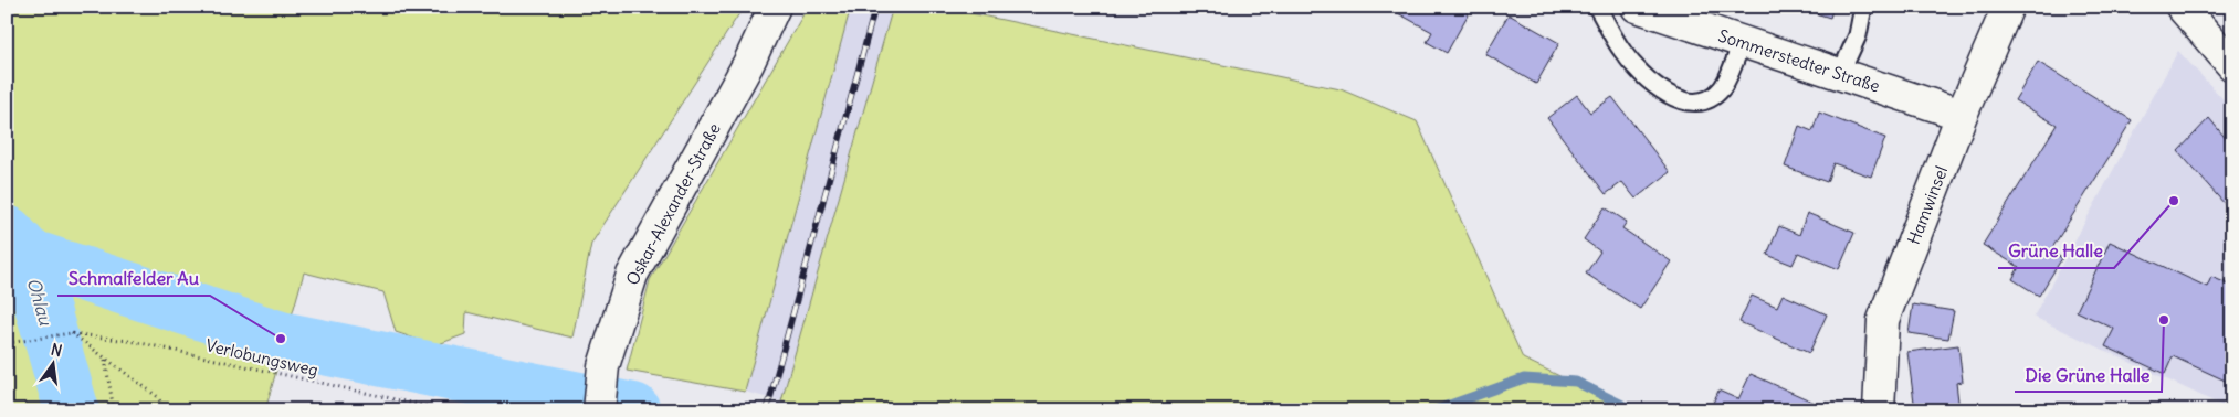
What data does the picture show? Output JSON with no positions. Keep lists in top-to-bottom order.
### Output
{
  "streets": {
    "street": ["Sommerstedter Straße", "Oskar-Alexander-Straße", "Hamwinsel"],
    "path": ["Verlobungsweg"]
  },
  "crossings": [
    ["Sommerstedter Straße", "Hamwinsel"]
  ],
  "water": ["Ohlau"],
  "places": ["Grüne Halle", "Die Grüne Halle", "Schmalfelder Au"],
  "north": "top"
}
